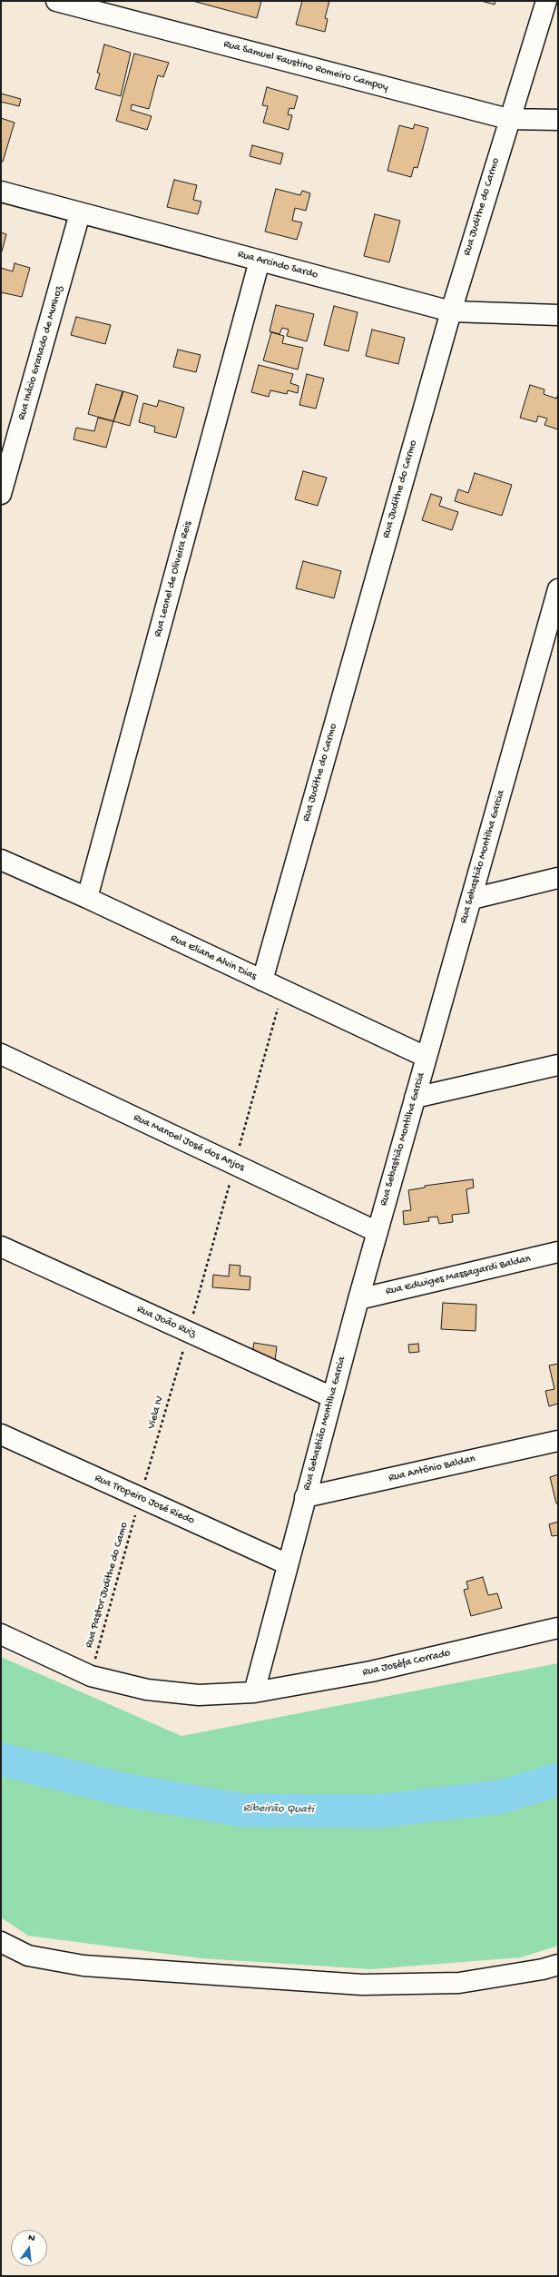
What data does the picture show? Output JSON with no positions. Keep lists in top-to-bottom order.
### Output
{
  "streets": {
    "street": [
      "Rua Samuel Faustino Romeiro Campoy",
      "Rua Judithe do Carmo",
      "Rua Arcindo Sardo",
      "Rua Inácio Granado de Munhoz",
      "Rua Leonel de Oliveira Reis",
      "Rua Sebastião Montilha Garcia",
      "Rua Eliane Alvin Dias",
      "Rua Manoel José dos Anjos",
      "Rua Edwiges Massagardi Baldan",
      "Rua João Ruiz",
      "Rua Antônio Baldan",
      "Rua Tropeiro José Riedo",
      "Rua Joséfa Corrado"
    ],
    "path": ["Viela IV", "Rua Pastor Judithe do Camo"]
  },
  "crossings": [
    ["Rua Samuel Faustino Romeiro Campoy", "Rua Judithe do Carmo"],
    ["Rua Judithe do Carmo", "Rua Arcindo Sardo"],
    ["Rua Judithe do Carmo", "Rua Eliane Alvin Dias"],
    ["Rua Arcindo Sardo", "Rua Inácio Granado de Munhoz"],
    ["Rua Arcindo Sardo", "Rua Leonel de Oliveira Reis"],
    ["Rua Leonel de Oliveira Reis", "Rua Eliane Alvin Dias"],
    ["Rua Sebastião Montilha Garcia", "Rua Eliane Alvin Dias"],
    ["Rua Sebastião Montilha Garcia", "Rua Manoel José dos Anjos"],
    ["Rua Sebastião Montilha Garcia", "Rua Edwiges Massagardi Baldan"],
    ["Rua Sebastião Montilha Garcia", "Rua João Ruiz"],
    ["Rua Sebastião Montilha Garcia", "Rua Antônio Baldan"],
    ["Rua Sebastião Montilha Garcia", "Rua Tropeiro José Riedo"],
    ["Rua Sebastião Montilha Garcia", "Rua Joséfa Corrado"],
    ["Rua João Ruiz", "Viela IV"],
    ["Viela IV", "Rua Tropeiro José Riedo"],
    ["Viela IV", "Rua Pastor Judithe do Camo"],
    ["Rua Tropeiro José Riedo", "Rua Pastor Judithe do Camo"],
    ["Rua Pastor Judithe do Camo", "Rua Joséfa Corrado"]
  ],
  "water": ["Ribeirão Quati"],
  "north": "top"
}
